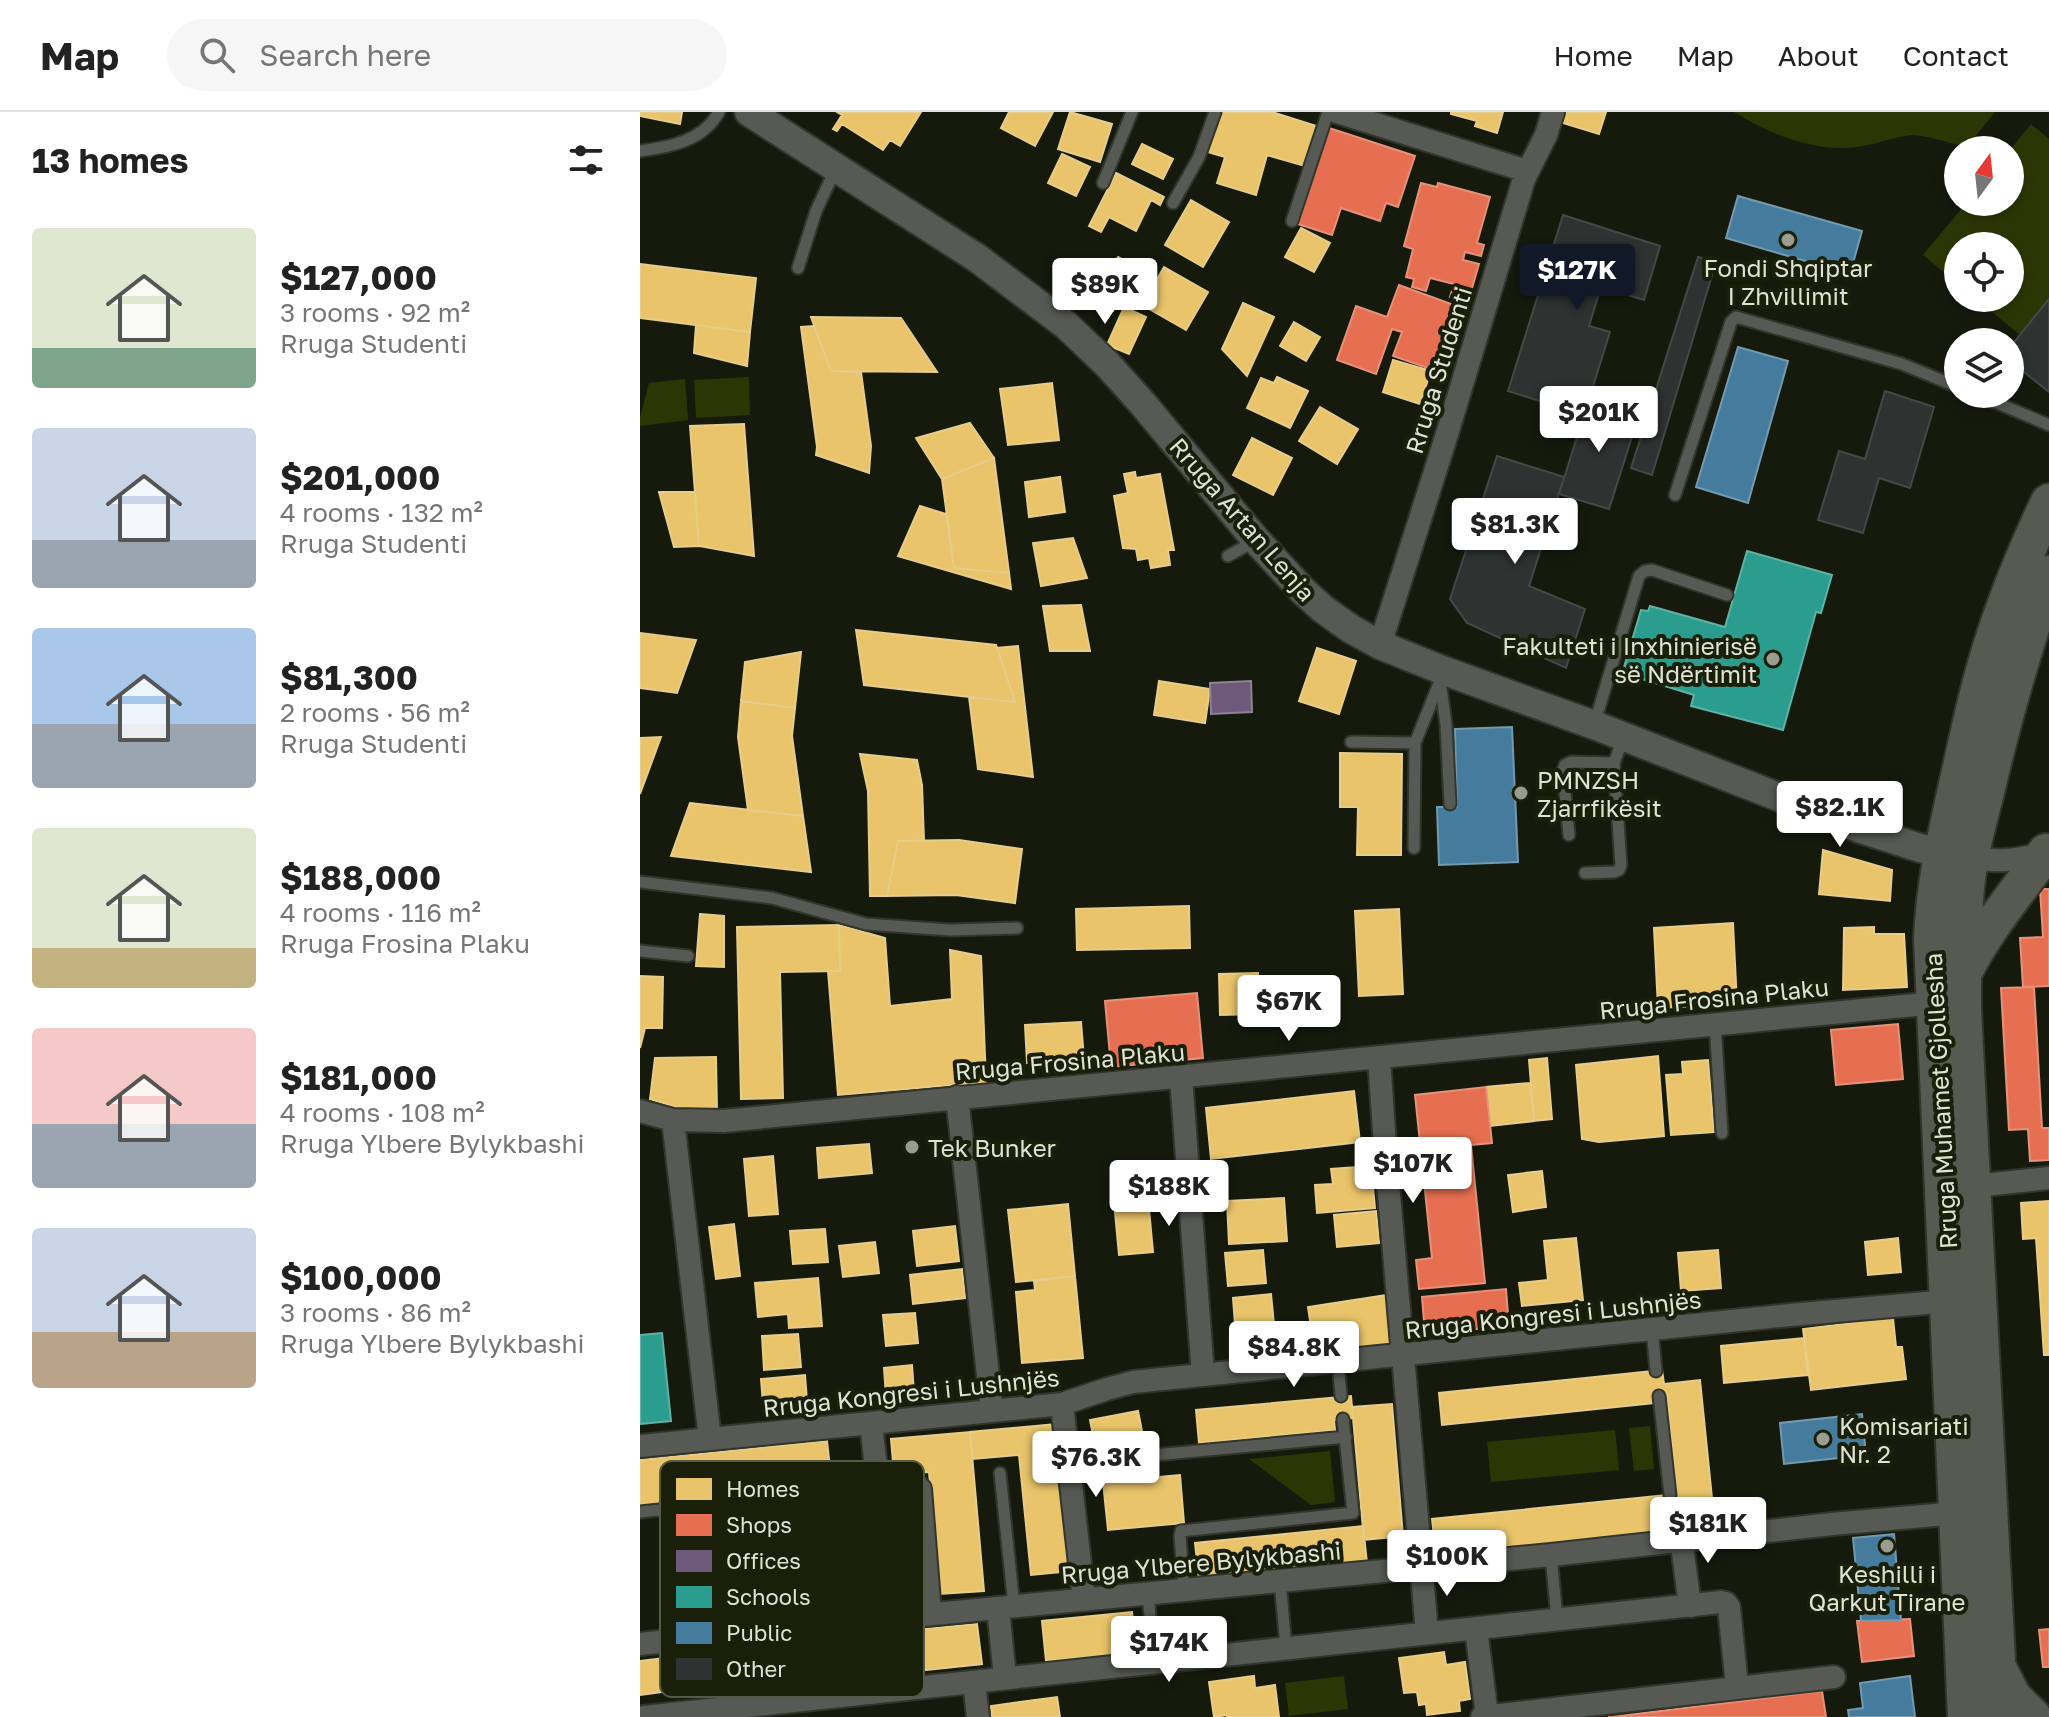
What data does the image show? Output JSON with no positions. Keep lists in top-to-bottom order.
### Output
{
  "streets": {
    "main road": ["Rruga Muhamet Gjollesha"],
    "street": [
      "Rruga Studenti",
      "Rruga Artan Lenja",
      "Rruga Frosina Plaku",
      "Rruga Kongresi i Lushnjës",
      "Rruga Ylbere Bylykbashi"
    ]
  },
  "crossings": [
    ["Rruga Studenti", "Rruga Artan Lenja"],
    ["Rruga Artan Lenja", "Rruga Muhamet Gjollesha"],
    ["Rruga Frosina Plaku", "Rruga Muhamet Gjollesha"],
    ["Rruga Muhamet Gjollesha", "Rruga Kongresi i Lushnjës"],
    ["Rruga Muhamet Gjollesha", "Rruga Ylbere Bylykbashi"]
  ],
  "places": [
    "Fondi Shqiptar I Zhvillimit",
    "Fakulteti i Inxhinierisë së Ndërtimit",
    "PMNZSH Zjarrfikësit",
    "Tek Bunker",
    "Komisariati Nr. 2",
    "Keshilli i Qarkut Tirane"
  ],
  "legend": [
    "Homes",
    "Shops",
    "Offices",
    "Schools",
    "Public",
    "Other"
  ],
  "north": "top",
  "page": {
    "header": "Map",
    "search": "Search here",
    "nav": [
      "Home",
      "Map",
      "About",
      "Contact"
    ],
    "heading": "13 homes",
    "list": [
      {
        "name": "$127,000",
        "note": "3 rooms · 92 m² · Rruga Studenti"
      },
      {
        "name": "$201,000",
        "note": "4 rooms · 132 m² · Rruga Studenti"
      },
      {
        "name": "$81,300",
        "note": "2 rooms · 56 m² · Rruga Studenti"
      },
      {
        "name": "$188,000",
        "note": "4 rooms · 116 m² · Rruga Frosina Plaku"
      },
      {
        "name": "$181,000",
        "note": "4 rooms · 108 m² · Rruga Ylbere Bylykbashi"
      },
      {
        "name": "$100,000",
        "note": "3 rooms · 86 m² · Rruga Ylbere Bylykbashi"
      }
    ],
    "price": [
      "$127K",
      "$89K",
      "$201K",
      "$81.3K",
      "$82.1K",
      "$67K",
      "$107K",
      "$188K",
      "$84.8K",
      "$76.3K",
      "$181K",
      "$100K",
      "$174K"
    ]
  }
}
